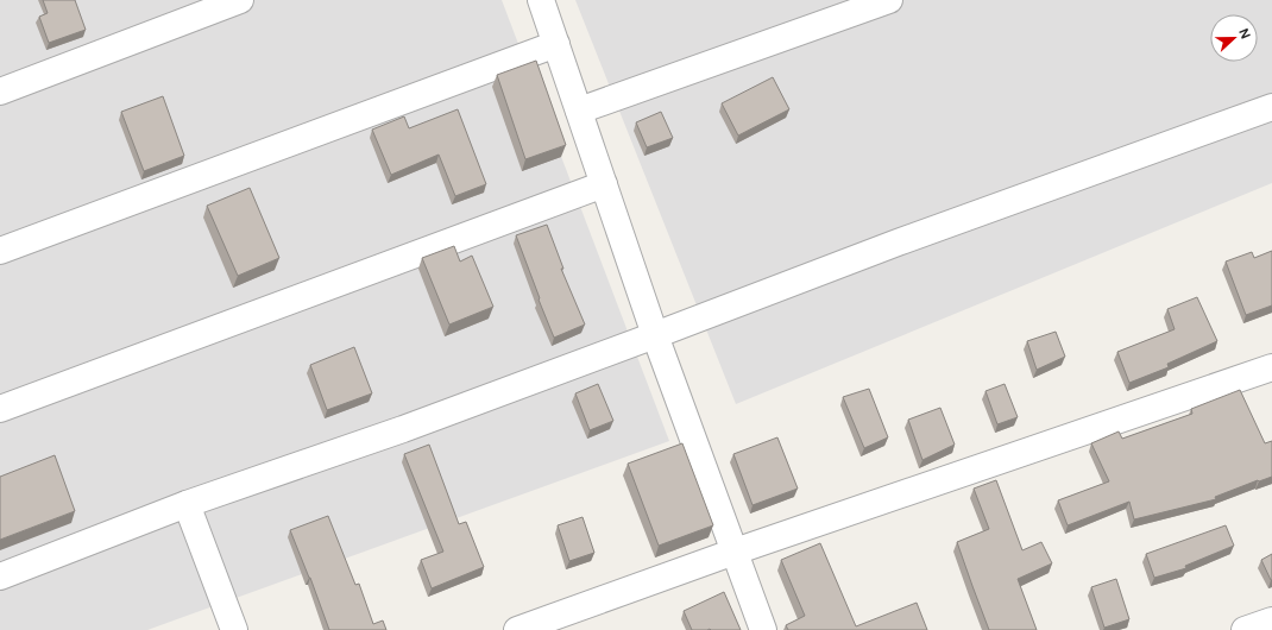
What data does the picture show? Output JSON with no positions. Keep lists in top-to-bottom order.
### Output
{
  "north": "right"
}
